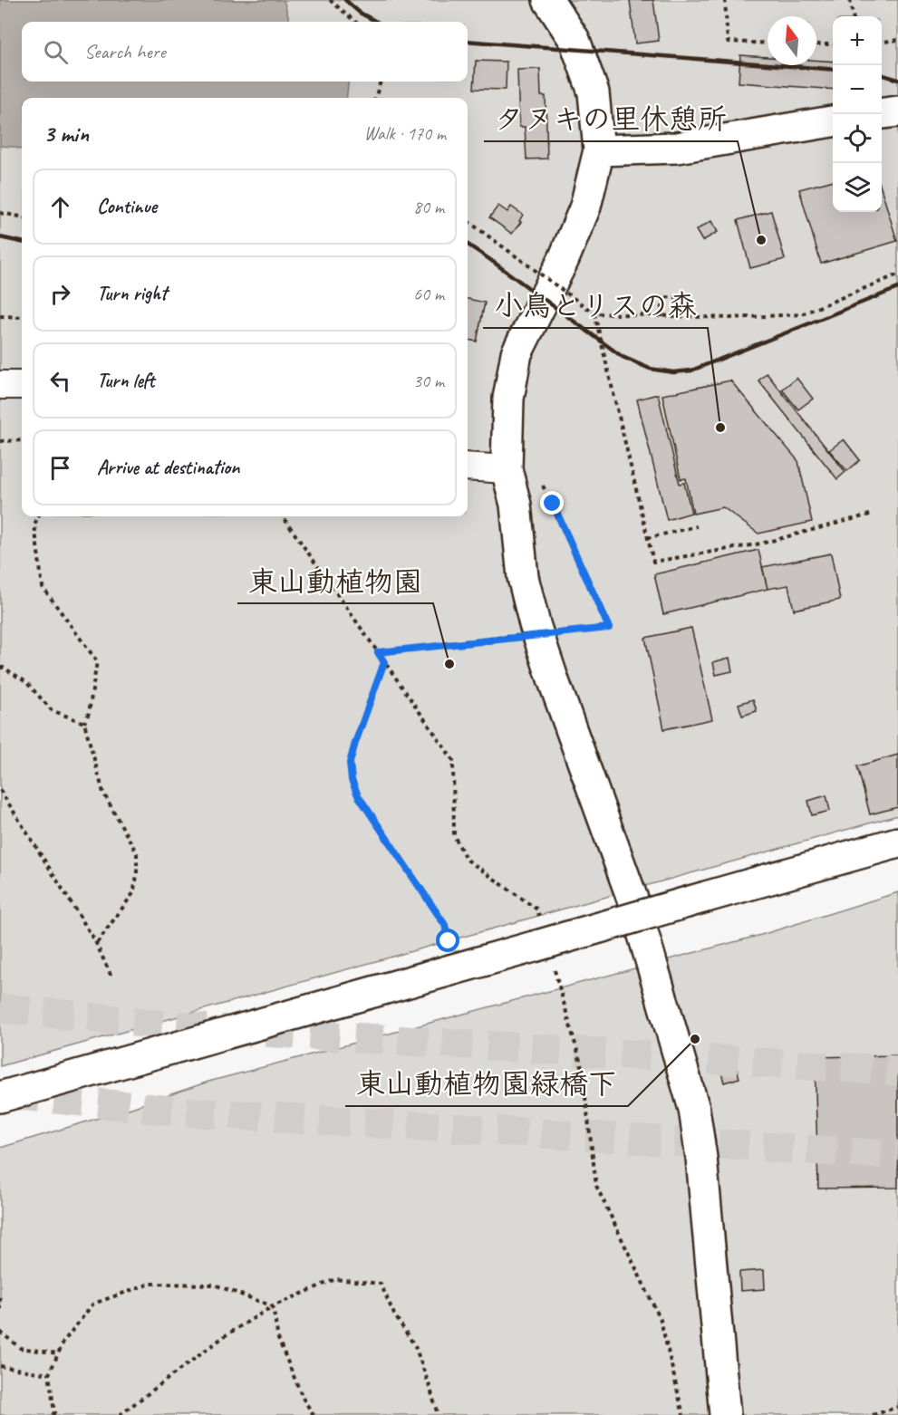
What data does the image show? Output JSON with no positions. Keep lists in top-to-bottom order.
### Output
{
  "places": [
    "タヌキの里休憩所",
    "小鳥とリスの森",
    "東山動植物園",
    "東山動植物園緑橋下"
  ],
  "north": "top",
  "page": {
    "map_buttons": ["+", "−"],
    "search": "Search here",
    "heading": ["3 min", "Walk · 170 m"],
    "list": [
      ["Continue", "80 m"],
      ["Turn right", "60 m"],
      ["Turn left", "30 m"],
      "Arrive at destination"
    ]
  }
}
